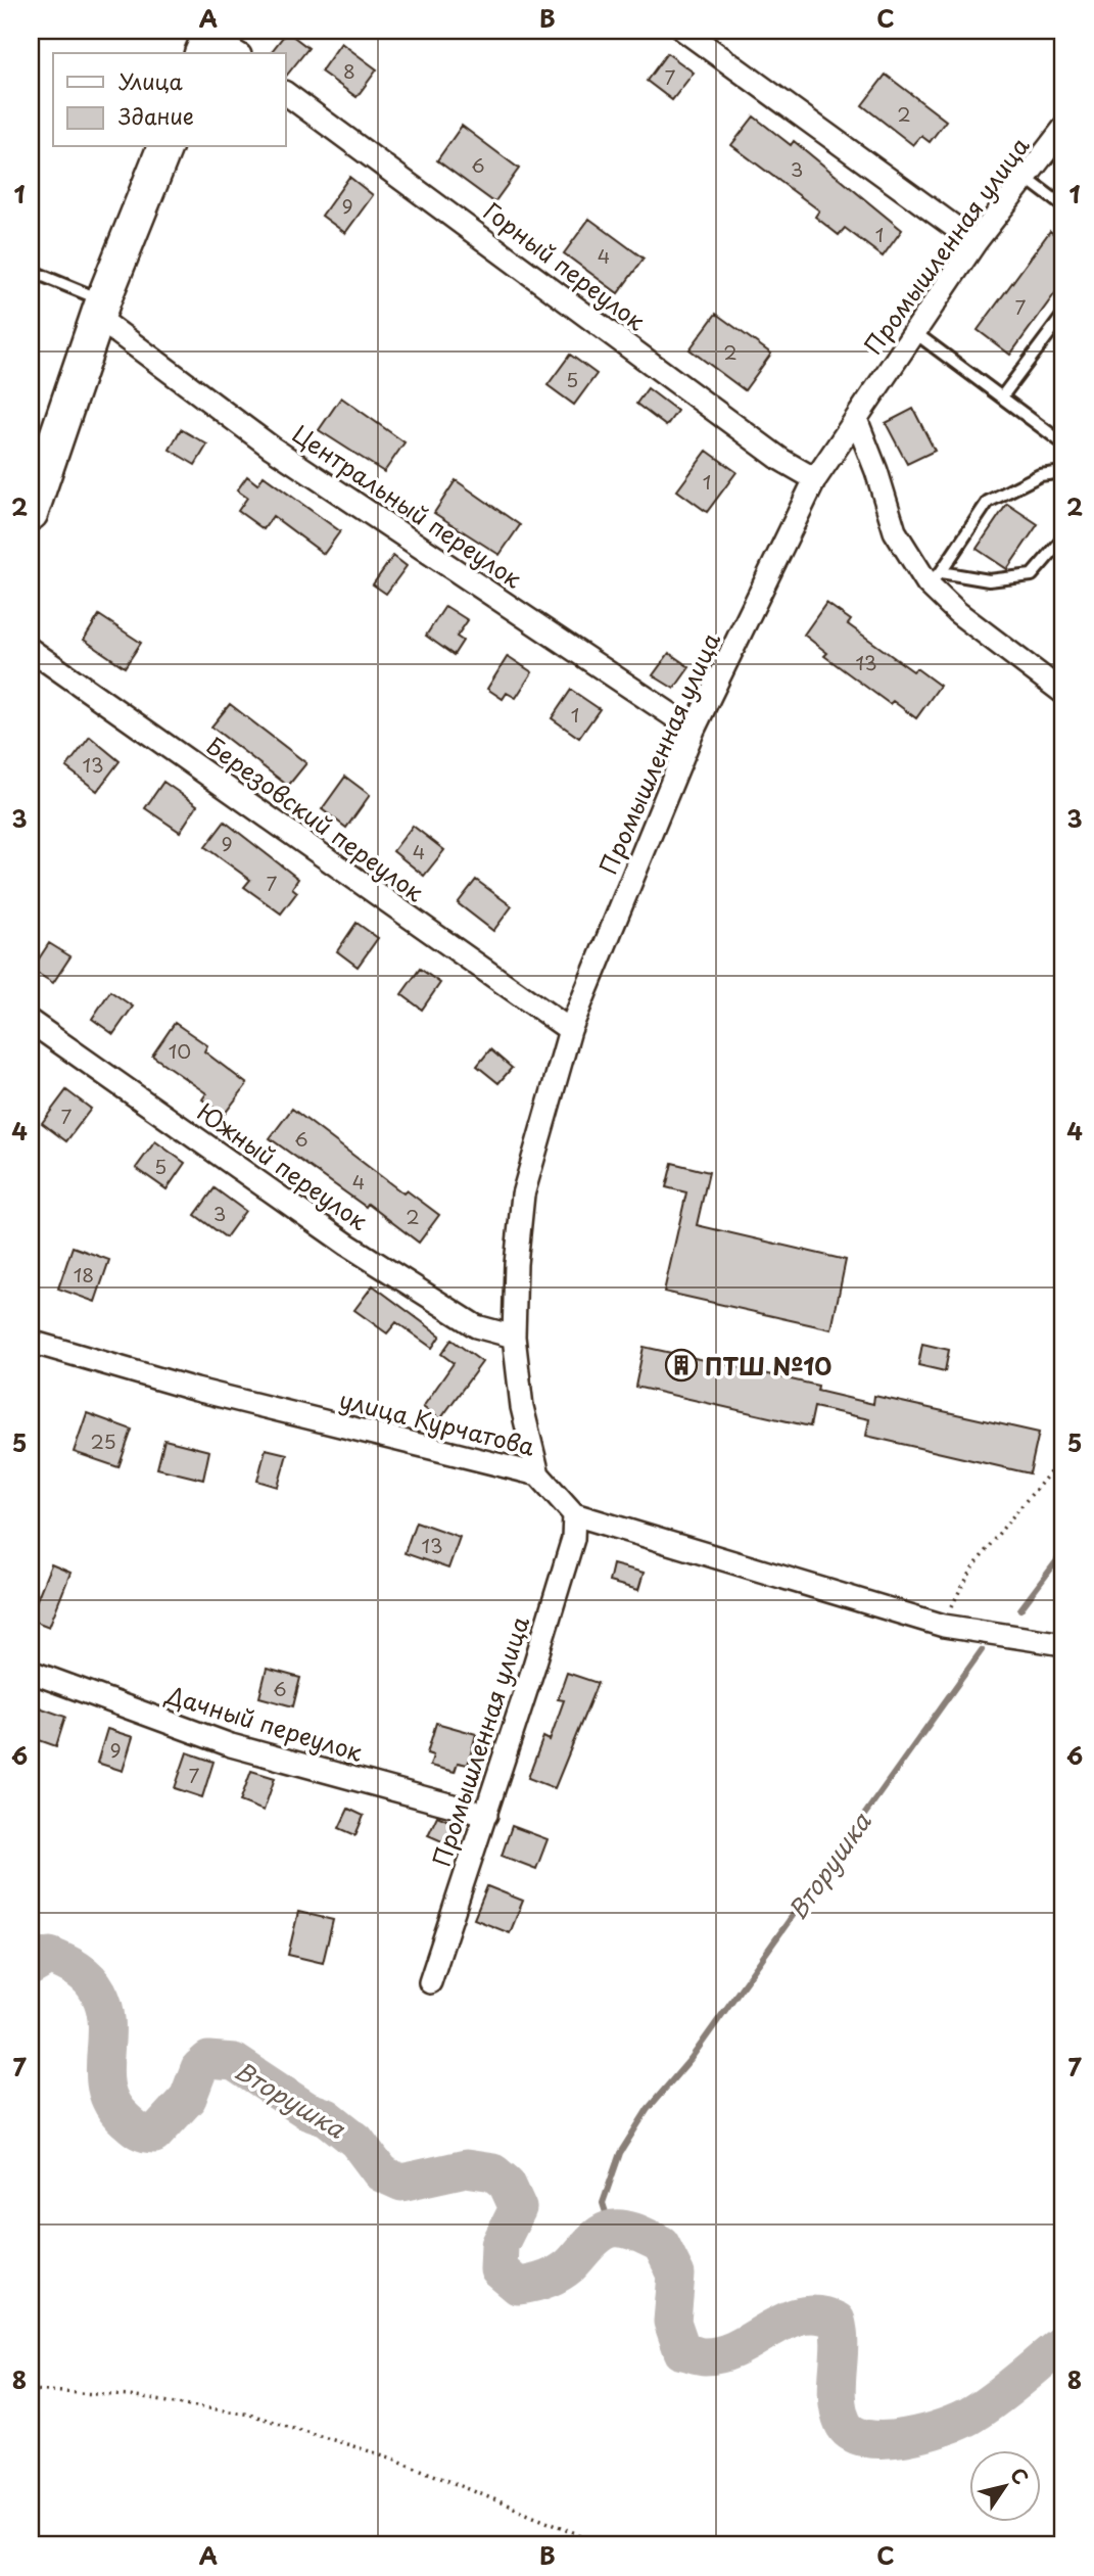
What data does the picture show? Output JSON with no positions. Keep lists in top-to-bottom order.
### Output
{
  "streets": {
    "street": [
      "Промышленная улица",
      "Горный переулок",
      "Центральный переулок",
      "Березовский переулок",
      "Южный переулок",
      "улица Курчатова",
      "Дачный переулок"
    ]
  },
  "crossings": [
    ["Промышленная улица", "Горный переулок"],
    ["Промышленная улица", "Центральный переулок"],
    ["Промышленная улица", "Березовский переулок"],
    ["Промышленная улица", "Южный переулок"],
    ["Промышленная улица", "улица Курчатова"],
    ["Промышленная улица", "Дачный переулок"]
  ],
  "water": ["Вторушка"],
  "places": {
    "building": ["ПТШ №10"]
  },
  "house_numbers": [
    "8",
    "7",
    "2",
    "6",
    "3",
    "9",
    "1",
    "4",
    "7",
    "2",
    "5",
    "1",
    "13",
    "1",
    "13",
    "9",
    "4",
    "7",
    "10",
    "7",
    "6",
    "5",
    "4",
    "3",
    "2",
    "18",
    "25",
    "13",
    "6",
    "9",
    "7"
  ],
  "legend": ["Улица", "Здание"],
  "north": "top right",
  "grid": {
    "columns": ["A", "B", "C"],
    "rows": [
      "1",
      "2",
      "3",
      "4",
      "5",
      "6",
      "7",
      "8"
    ]
  }
}
